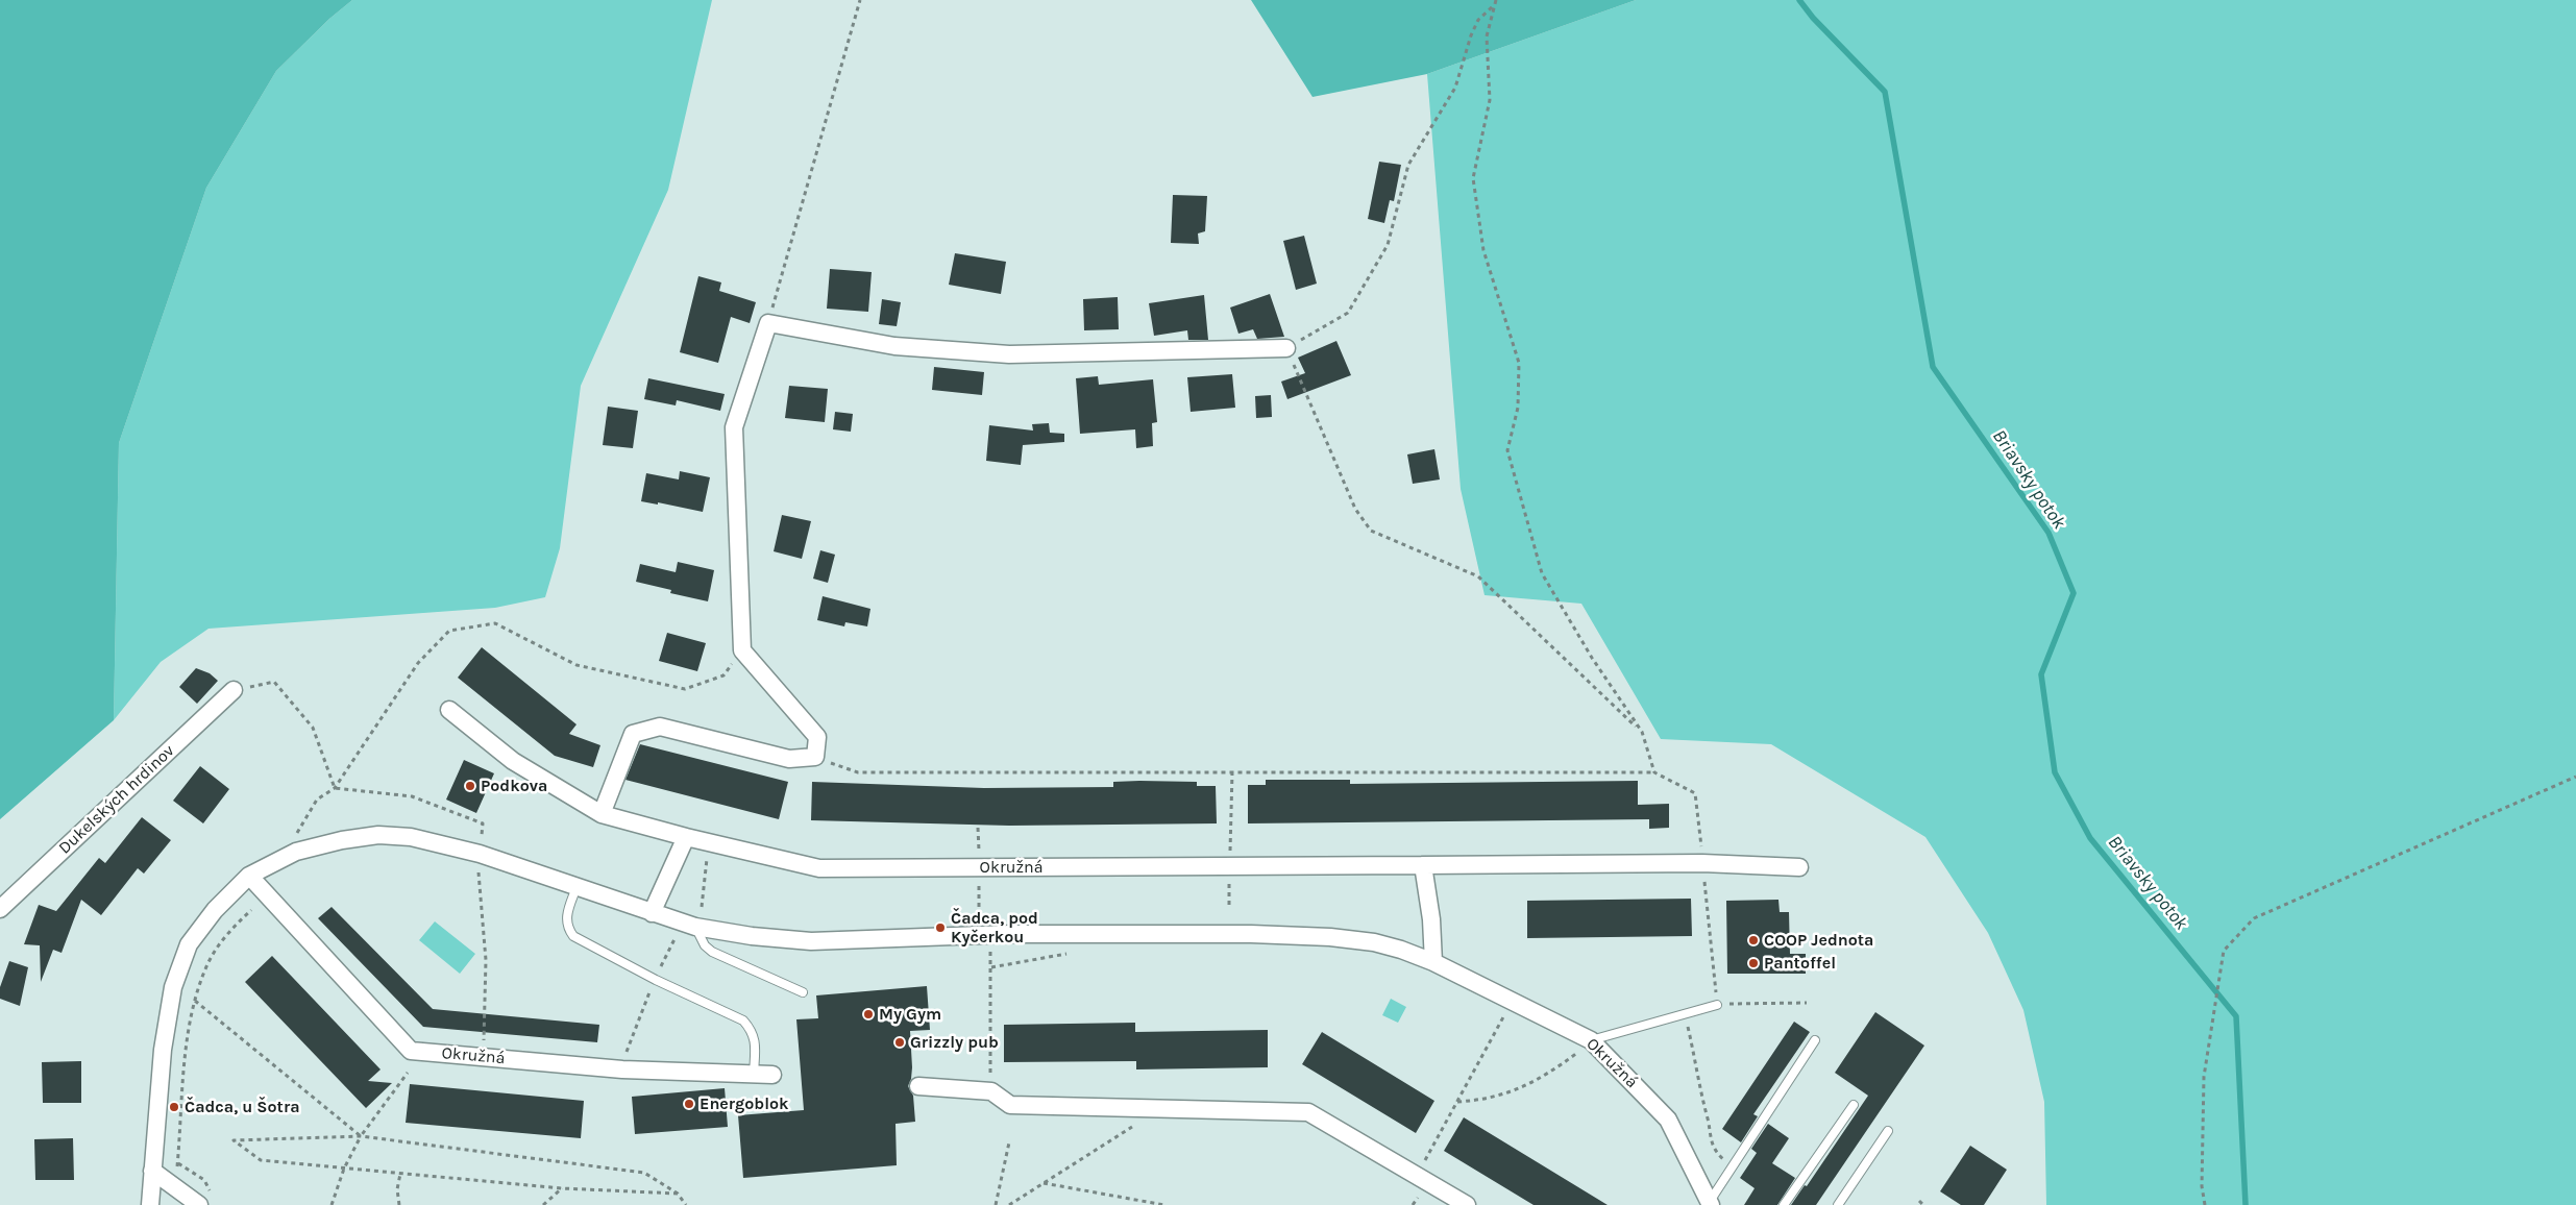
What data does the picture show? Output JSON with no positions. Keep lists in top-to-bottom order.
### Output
{
  "streets": {
    "street": ["Dukelských hrdinov", "Okružná"]
  },
  "water": ["Briavsky potok"],
  "places": [
    "Podkova",
    "Čadca, pod Kyčerkou",
    "COOP Jednota",
    "Pantoffel",
    "My Gym",
    "Grizzly pub",
    "Energoblok",
    "Čadca, u Šotra"
  ]
}
